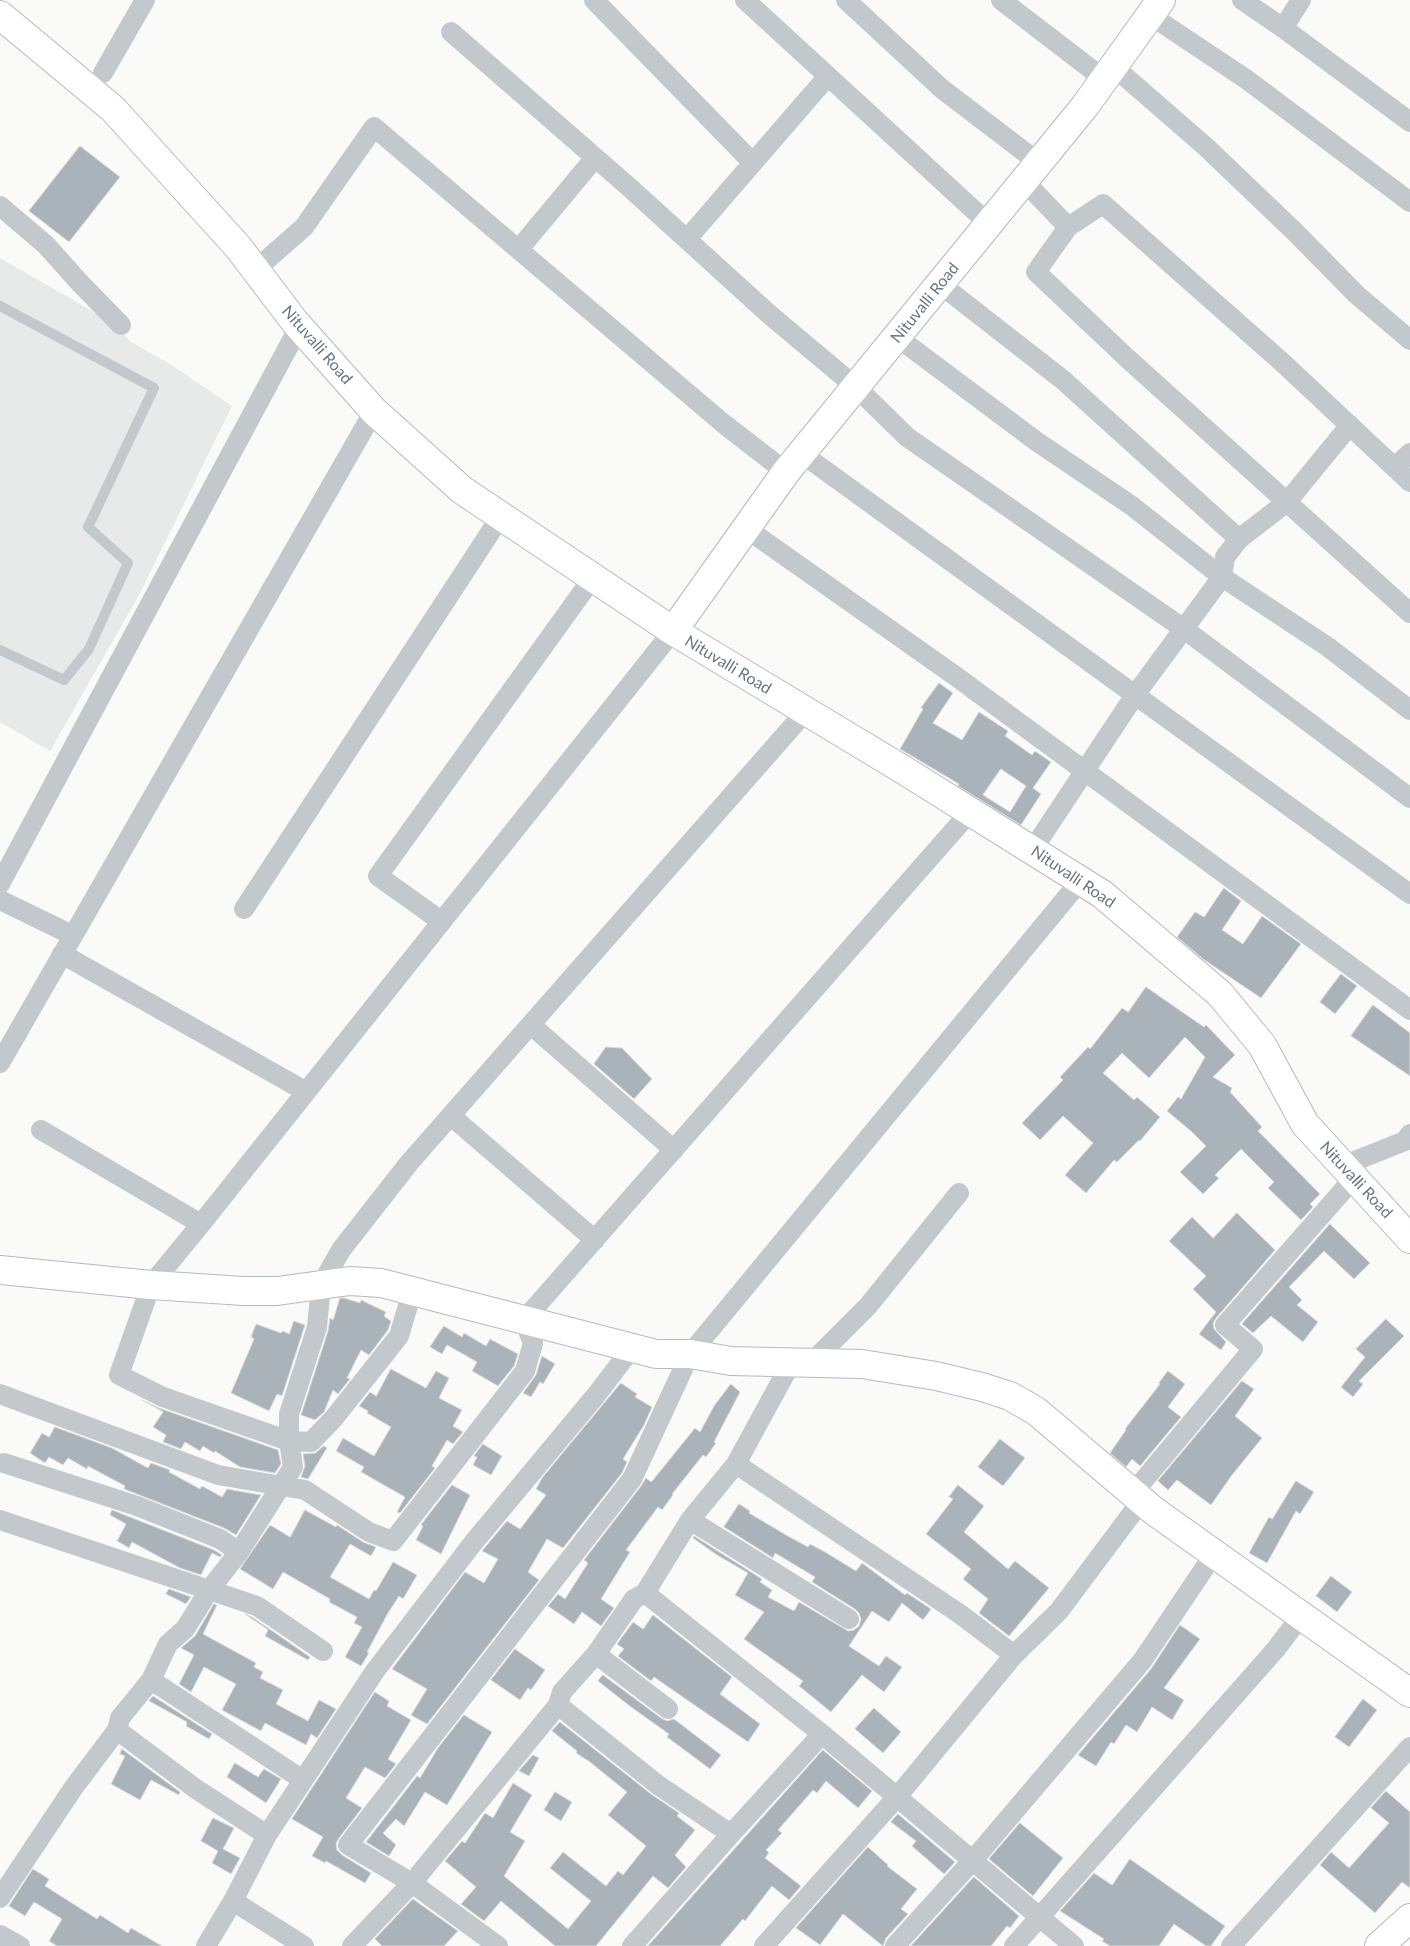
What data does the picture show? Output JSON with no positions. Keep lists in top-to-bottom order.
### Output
{
  "streets": {
    "street": ["Nituvalli Road"]
  }
}
